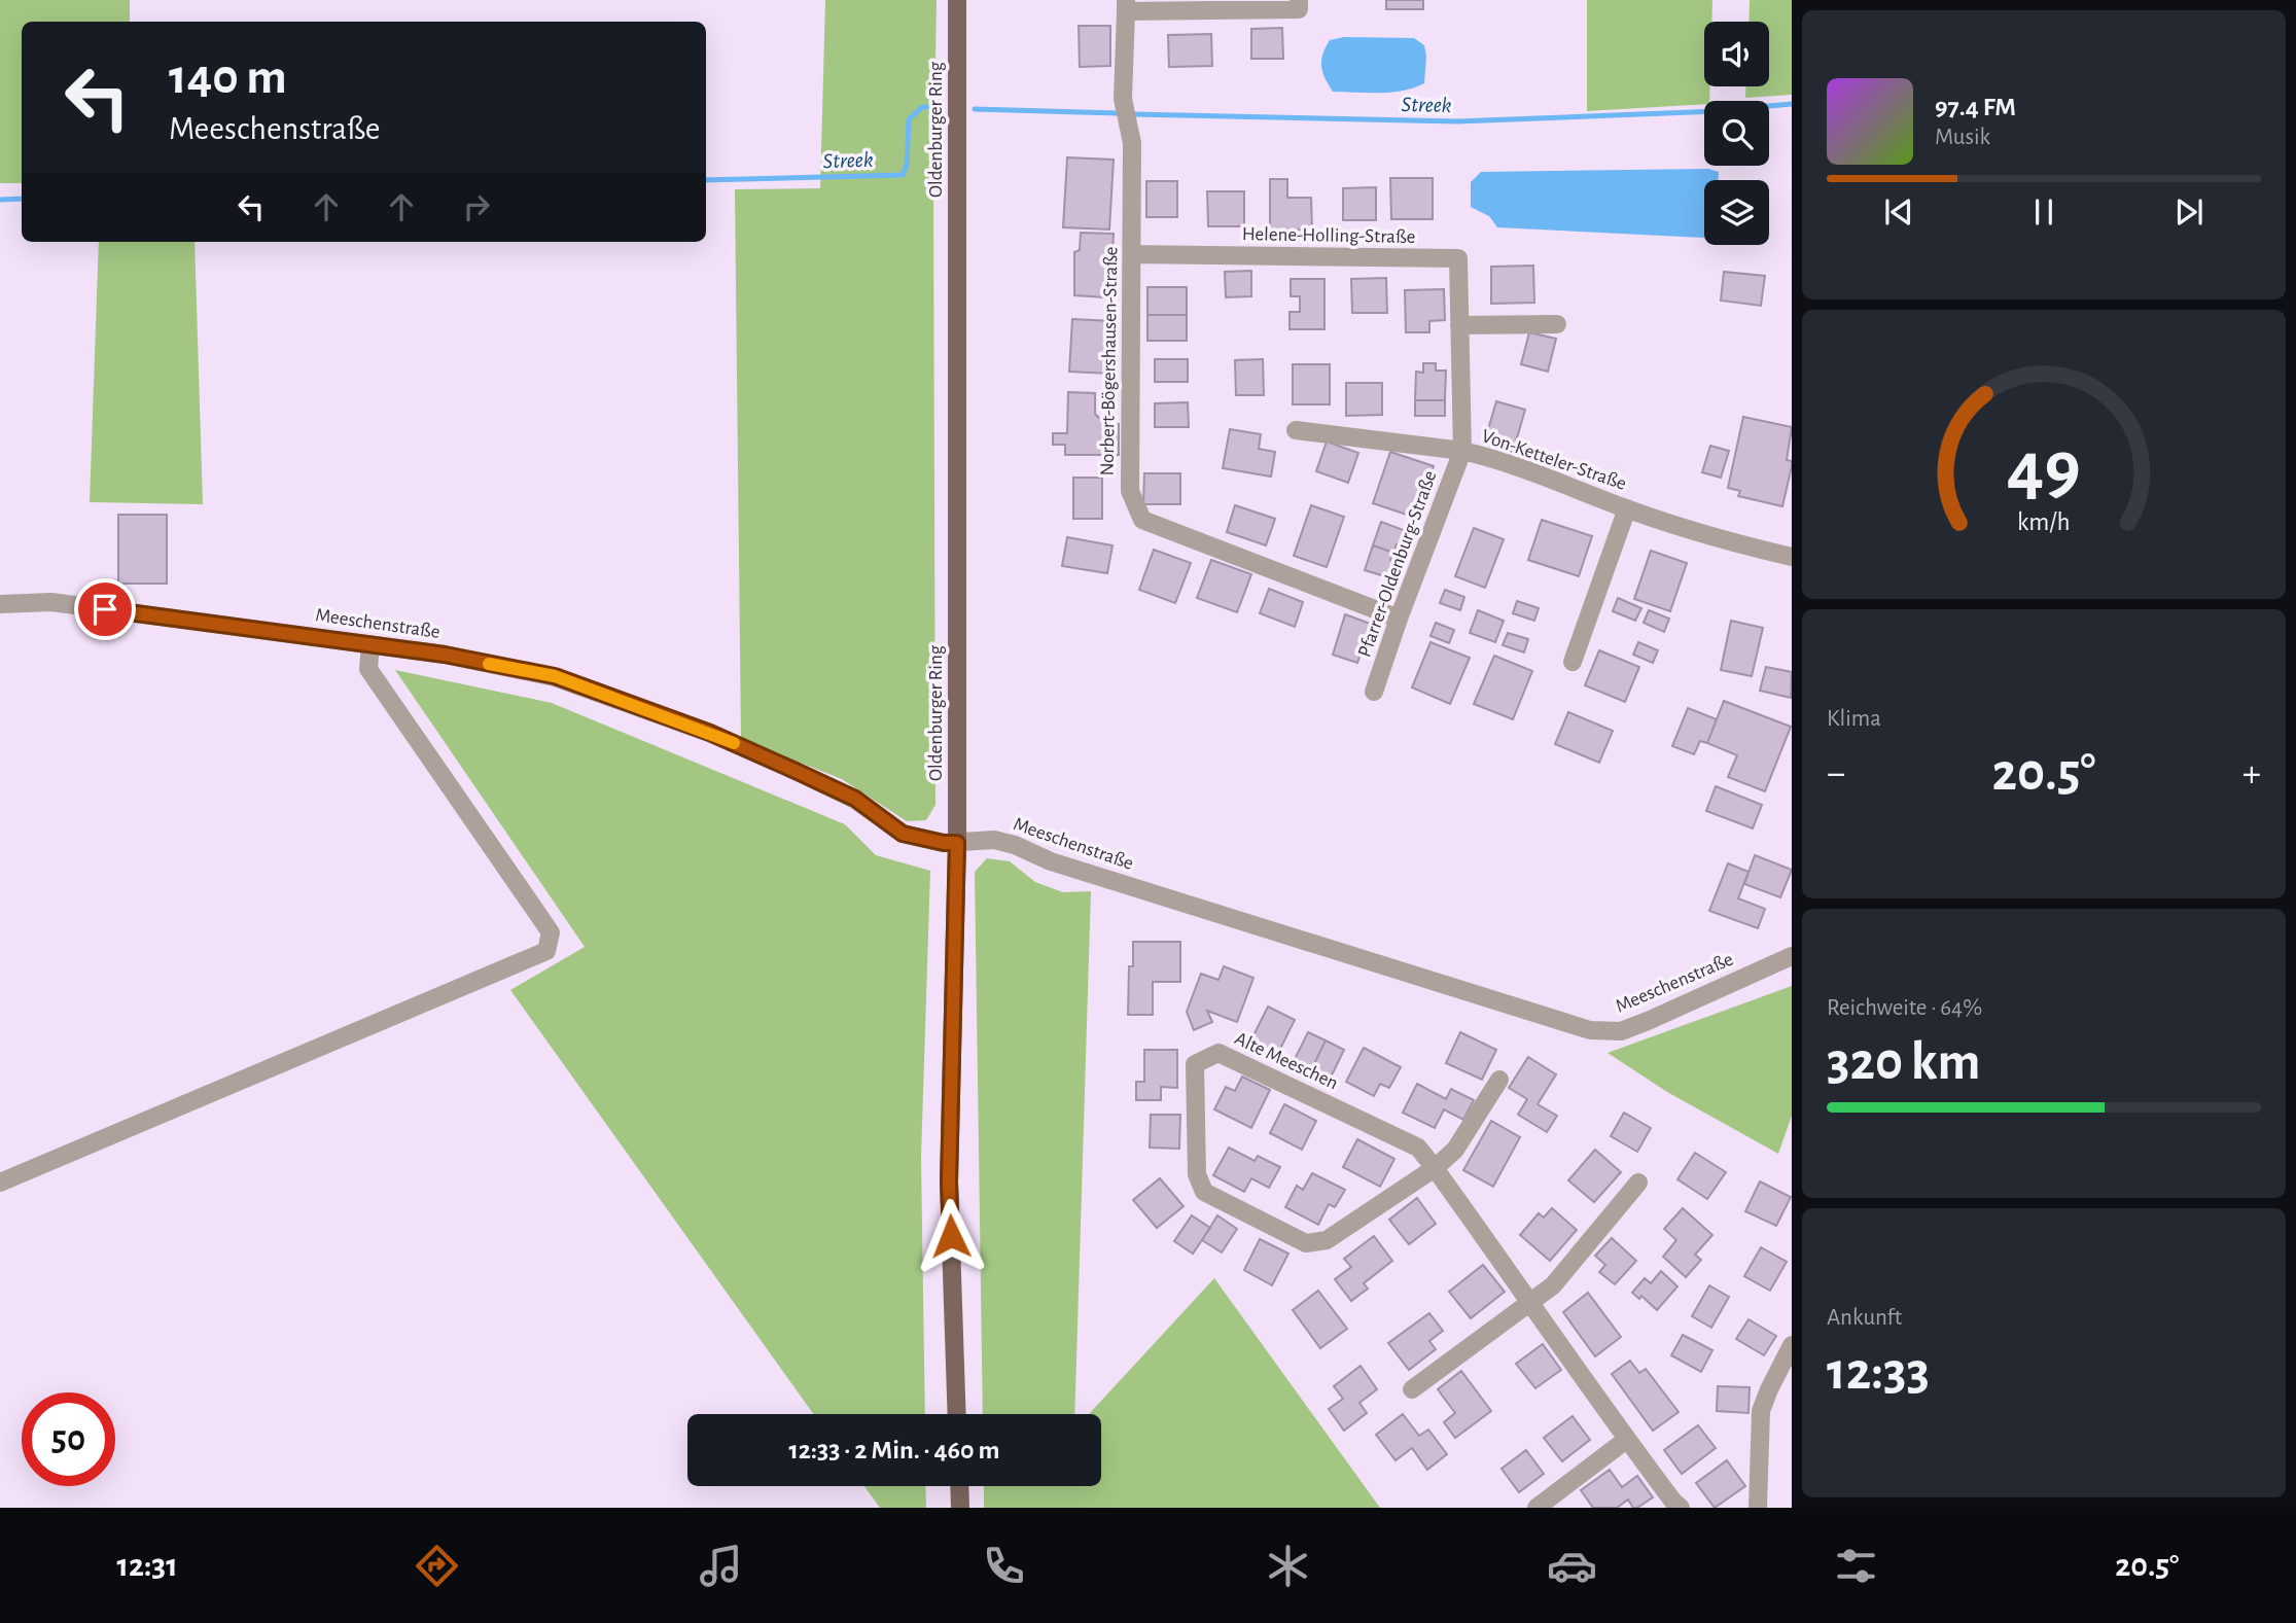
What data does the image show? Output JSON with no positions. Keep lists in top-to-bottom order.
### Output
{
  "streets": {
    "main road": ["Oldenburger Ring"],
    "street": [
      "Helene-Holling-Straße",
      "Norbert-Bögershausen-Straße",
      "Von-Ketteler-Straße",
      "Pfarrer-Oldenburg-Straße",
      "Meeschenstraße",
      "Alte Meeschen"
    ]
  },
  "crossings": [
    ["Oldenburger Ring", "Meeschenstraße"],
    ["Helene-Holling-Straße", "Norbert-Bögershausen-Straße"],
    ["Helene-Holling-Straße", "Von-Ketteler-Straße"],
    ["Helene-Holling-Straße", "Pfarrer-Oldenburg-Straße"],
    ["Norbert-Bögershausen-Straße", "Pfarrer-Oldenburg-Straße"],
    ["Von-Ketteler-Straße", "Pfarrer-Oldenburg-Straße"]
  ],
  "water": ["Streek"],
  "page": {
    "turn": ["140 m", "Meeschenstraße"],
    "song": ["97.4 FM", "Musik"],
    "tile": [
      "Klima",
      ["Reichweite · 64%", "320 km"],
      ["Ankunft", "12:33"]
    ],
    "heat": ["−", "20.5°", "+"],
    "limit": "50",
    "trip": "12:33 · 2 Min. · 460 m",
    "tabs": ["12:31", "20.5°"],
    "gauge": ["49", "km/h"]
  }
}
